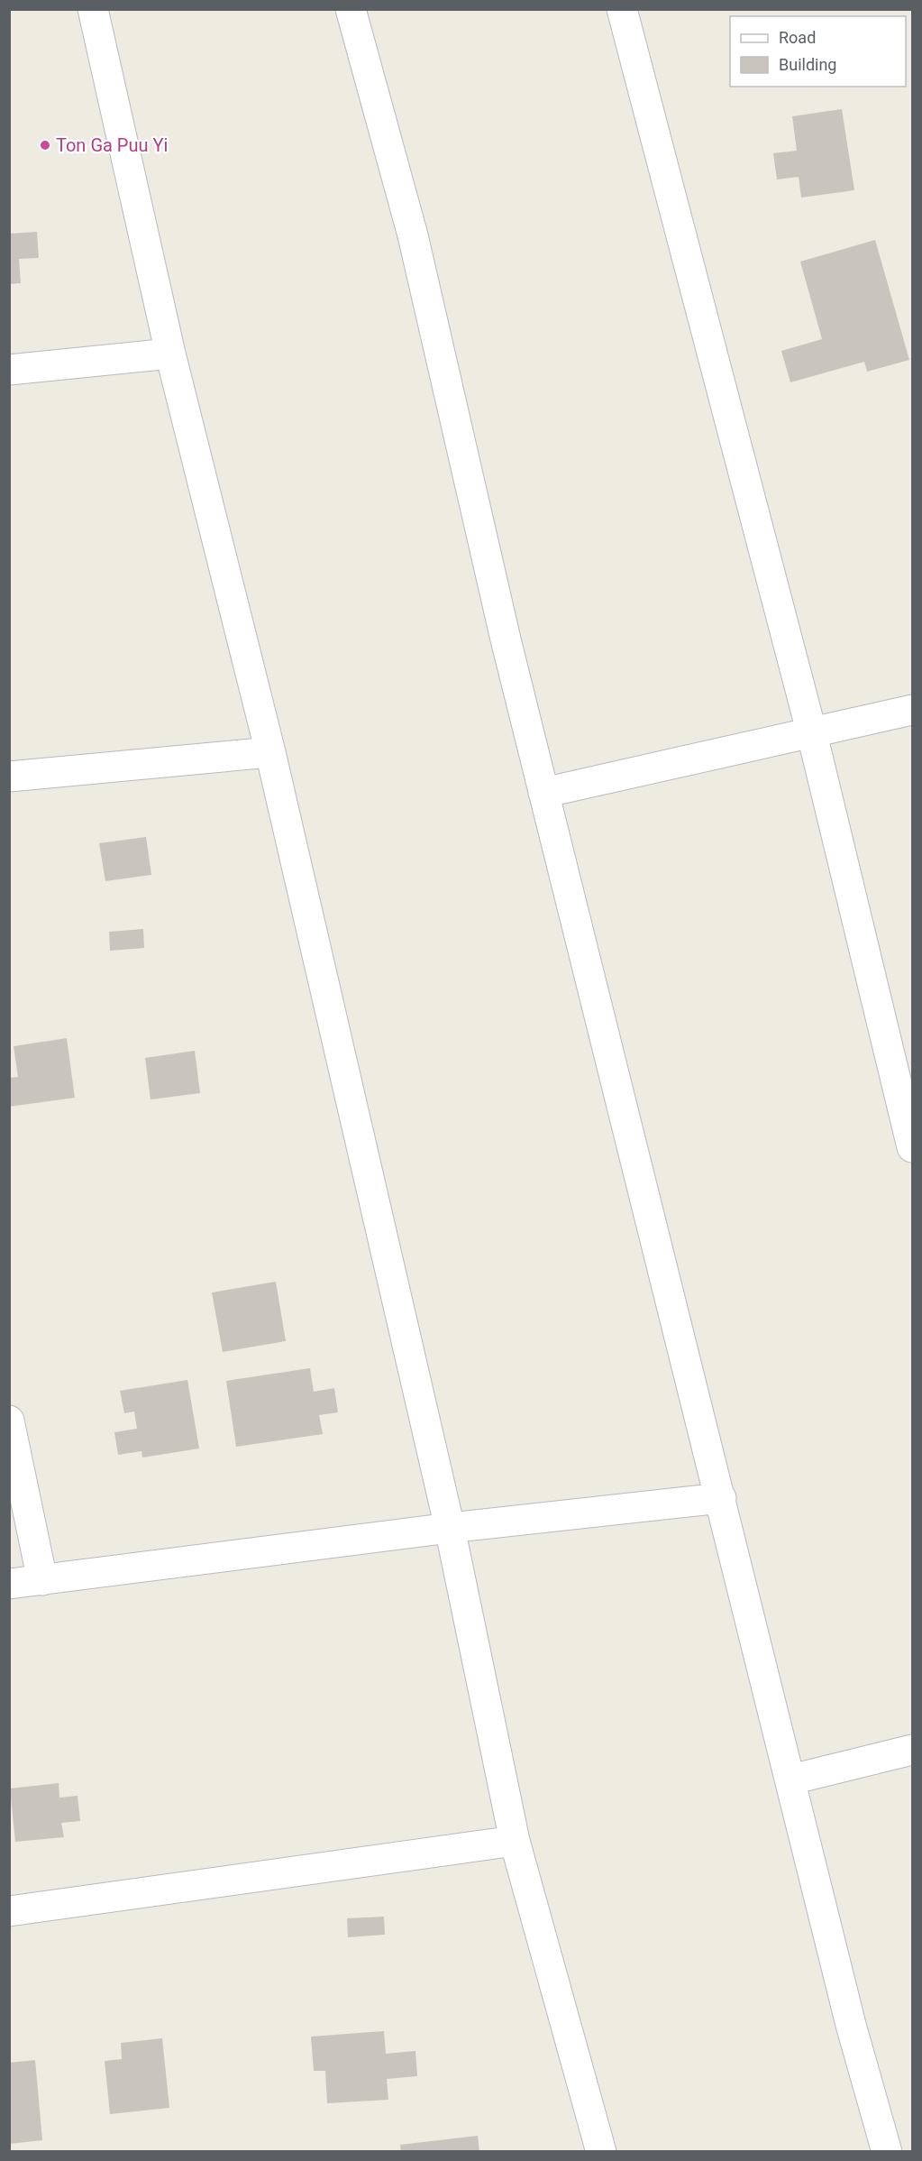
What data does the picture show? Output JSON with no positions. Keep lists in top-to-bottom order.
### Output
{
  "places": ["Ton Ga Puu Yi"],
  "legend": ["Road", "Building"]
}
